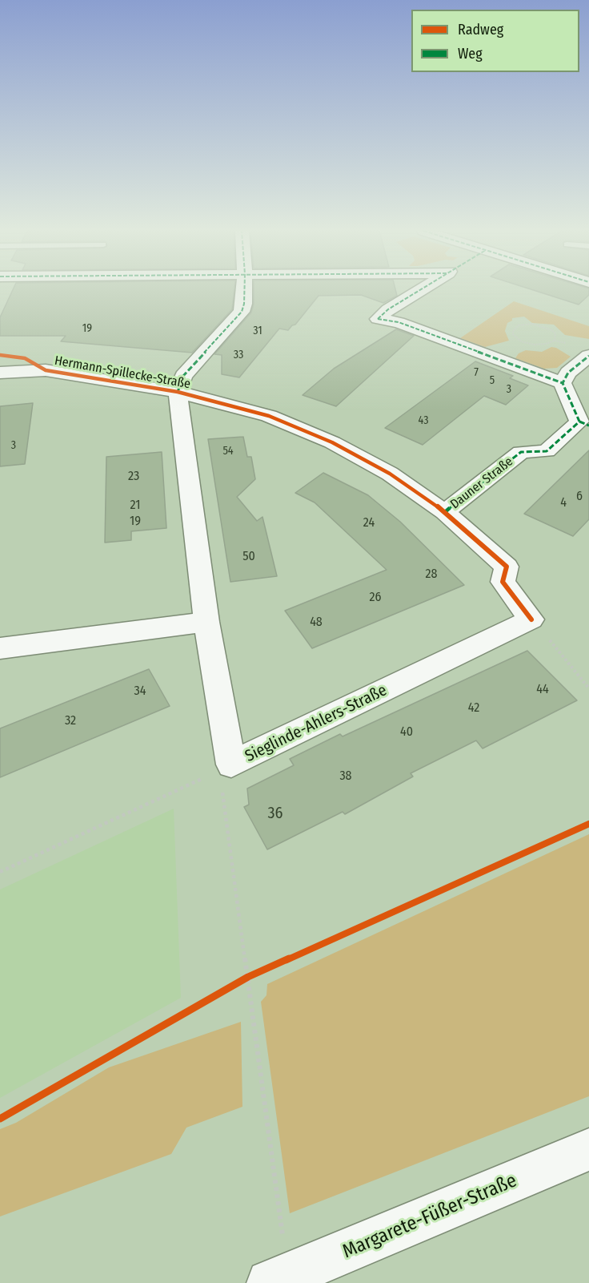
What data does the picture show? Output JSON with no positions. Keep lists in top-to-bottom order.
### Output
{
  "streets": {
    "street": [
      "Hermann-Spillecke-Straße",
      "Dauner Straße",
      "Sieglinde-Ahlers-Straße",
      "Margarete-Füßer-Straße"
    ]
  },
  "crossings": [
    ["Hermann-Spillecke-Straße", "Dauner Straße"],
    ["Hermann-Spillecke-Straße", "Sieglinde-Ahlers-Straße"]
  ],
  "house_numbers": [
    "19",
    "31",
    "33",
    "7",
    "5",
    "3",
    "43",
    "3",
    "54",
    "23",
    "6",
    "4",
    "21",
    "19",
    "24",
    "50",
    "28",
    "26",
    "48",
    "44",
    "34",
    "42",
    "32",
    "40",
    "38",
    "36"
  ],
  "legend": ["Radweg", "Weg"]
}
